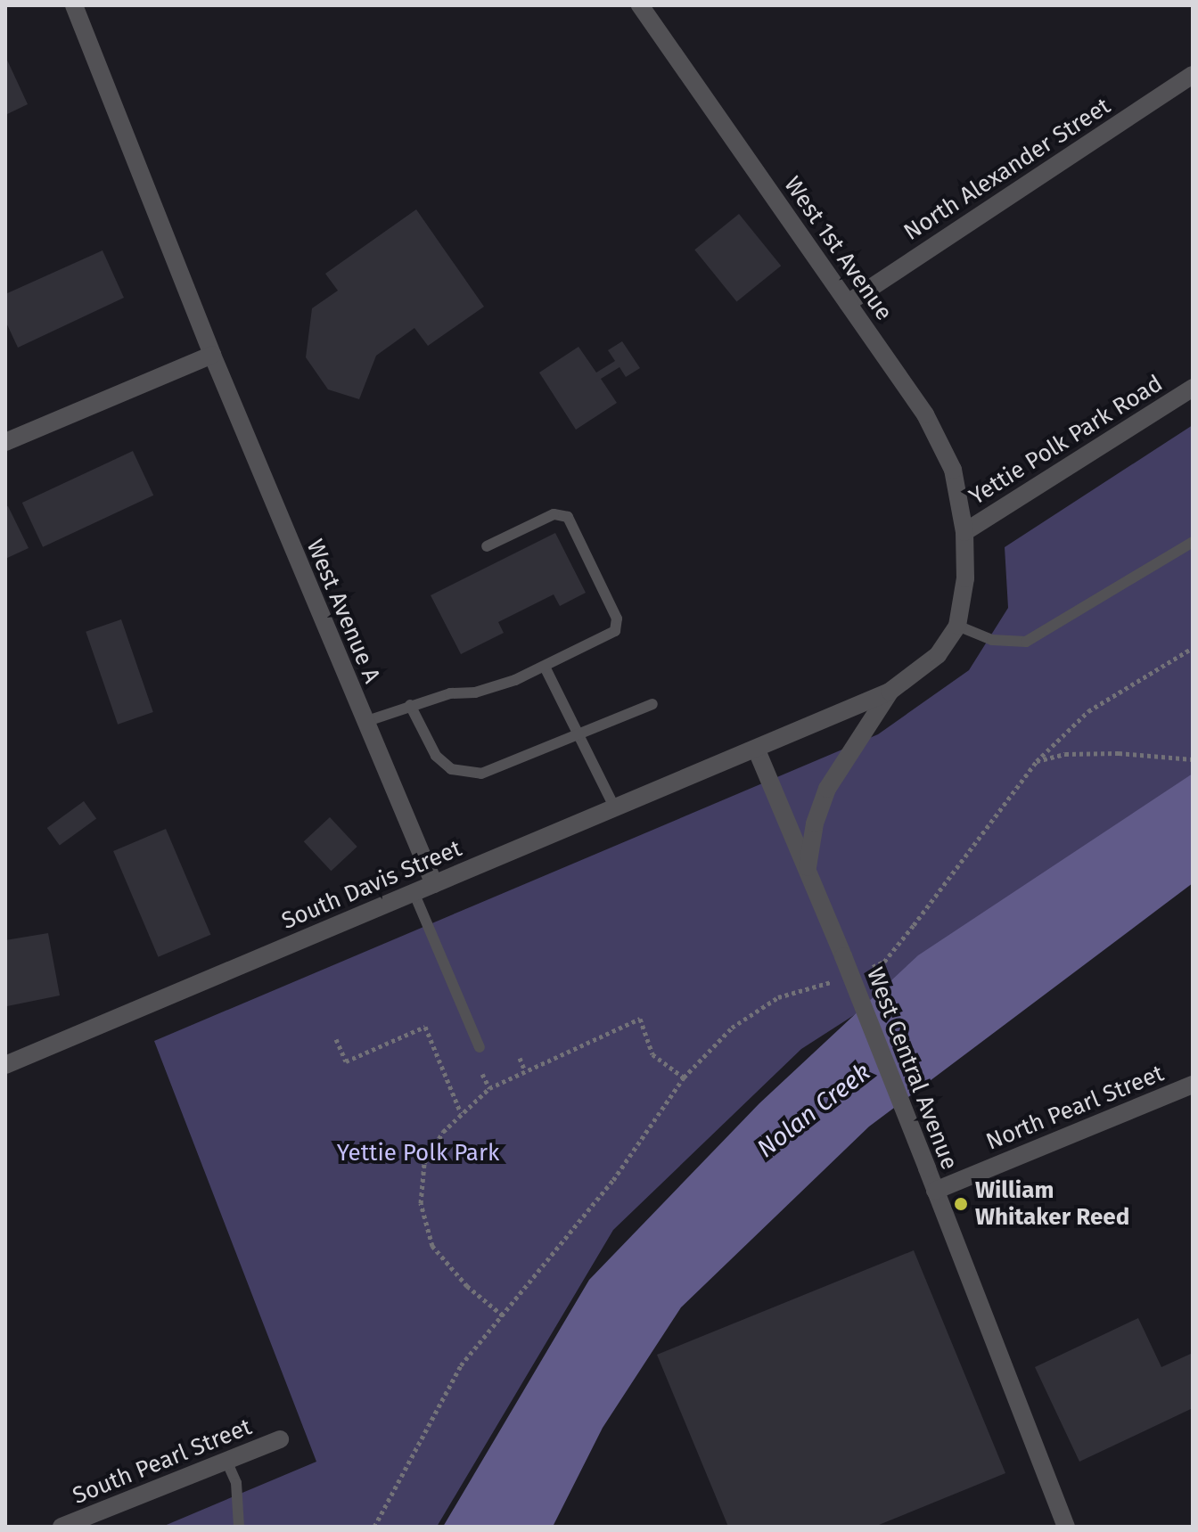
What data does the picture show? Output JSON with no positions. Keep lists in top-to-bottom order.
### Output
{
  "streets": {
    "street": [
      "North Alexander Street",
      "West 1st Avenue",
      "Yettie Polk Park Road",
      "West Avenue A",
      "South Davis Street",
      "West Central Avenue",
      "North Pearl Street",
      "South Pearl Street"
    ]
  },
  "crossings": [
    ["North Alexander Street", "West 1st Avenue"],
    ["West 1st Avenue", "Yettie Polk Park Road"],
    ["West Avenue A", "South Davis Street"],
    ["South Davis Street", "West Central Avenue"],
    ["West Central Avenue", "North Pearl Street"]
  ],
  "water": ["Nolan Creek"],
  "parks": ["Yettie Polk Park"],
  "places": ["William Whitaker Reed"]
}
